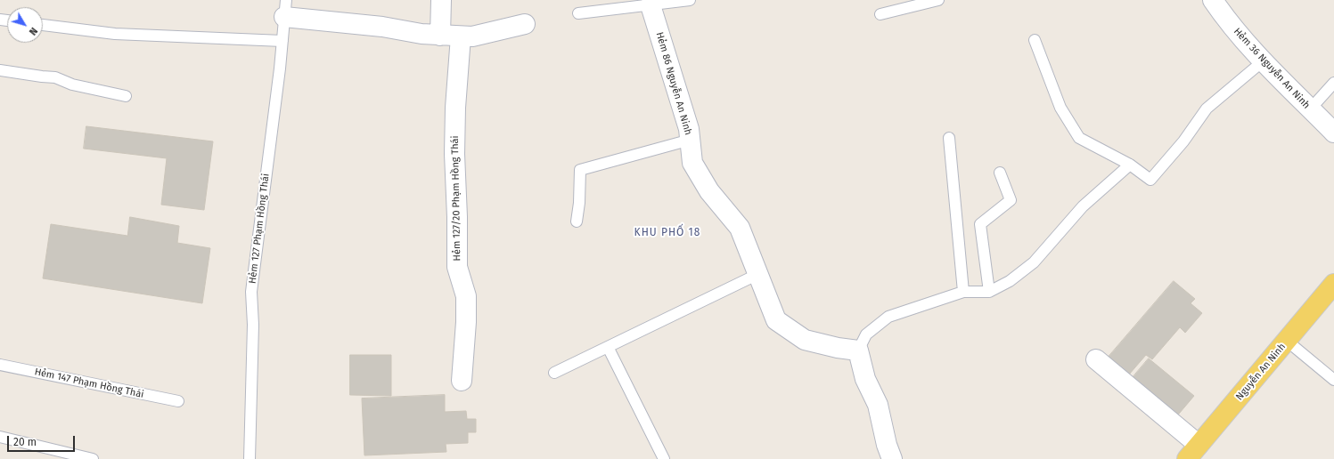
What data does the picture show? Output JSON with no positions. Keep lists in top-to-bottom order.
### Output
{
  "streets": {
    "main road": ["Nguyễn An Ninh"],
    "street": ["Hẻm 36 Nguyễn An Ninh", "Hẻm 86 Nguyễn An Ninh", "Hẻm 127/20 Phạm Hồng Thái"],
    "lane": ["Hẻm 127 Phạm Hồng Thái", "Hẻm 147 Phạm Hồng Thái"]
  },
  "districts": ["KHU PHỐ 18"],
  "scale_bar": "20 m",
  "north": "bottom right"
}
